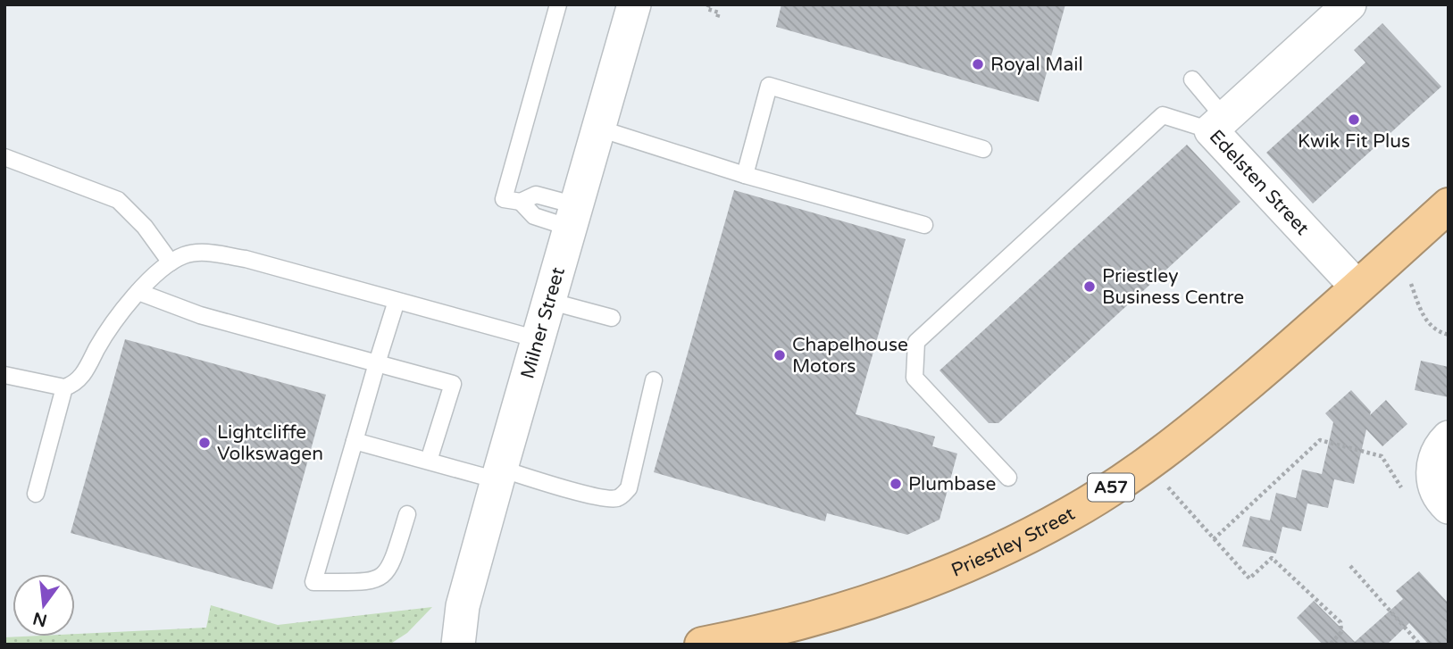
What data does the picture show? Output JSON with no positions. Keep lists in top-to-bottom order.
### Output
{
  "streets": {
    "highway": ["A57", "Priestley Street"],
    "street": ["Edelsten Street", "Milner Street"]
  },
  "crossings": [
    ["Edelsten Street", "Priestley Street"]
  ],
  "places": [
    "Royal Mail",
    "Kwik Fit Plus",
    "Priestley Business Centre",
    "Chapelhouse Motors",
    "Lightcliffe Volkswagen",
    "Plumbase"
  ],
  "north": "bottom"
}
